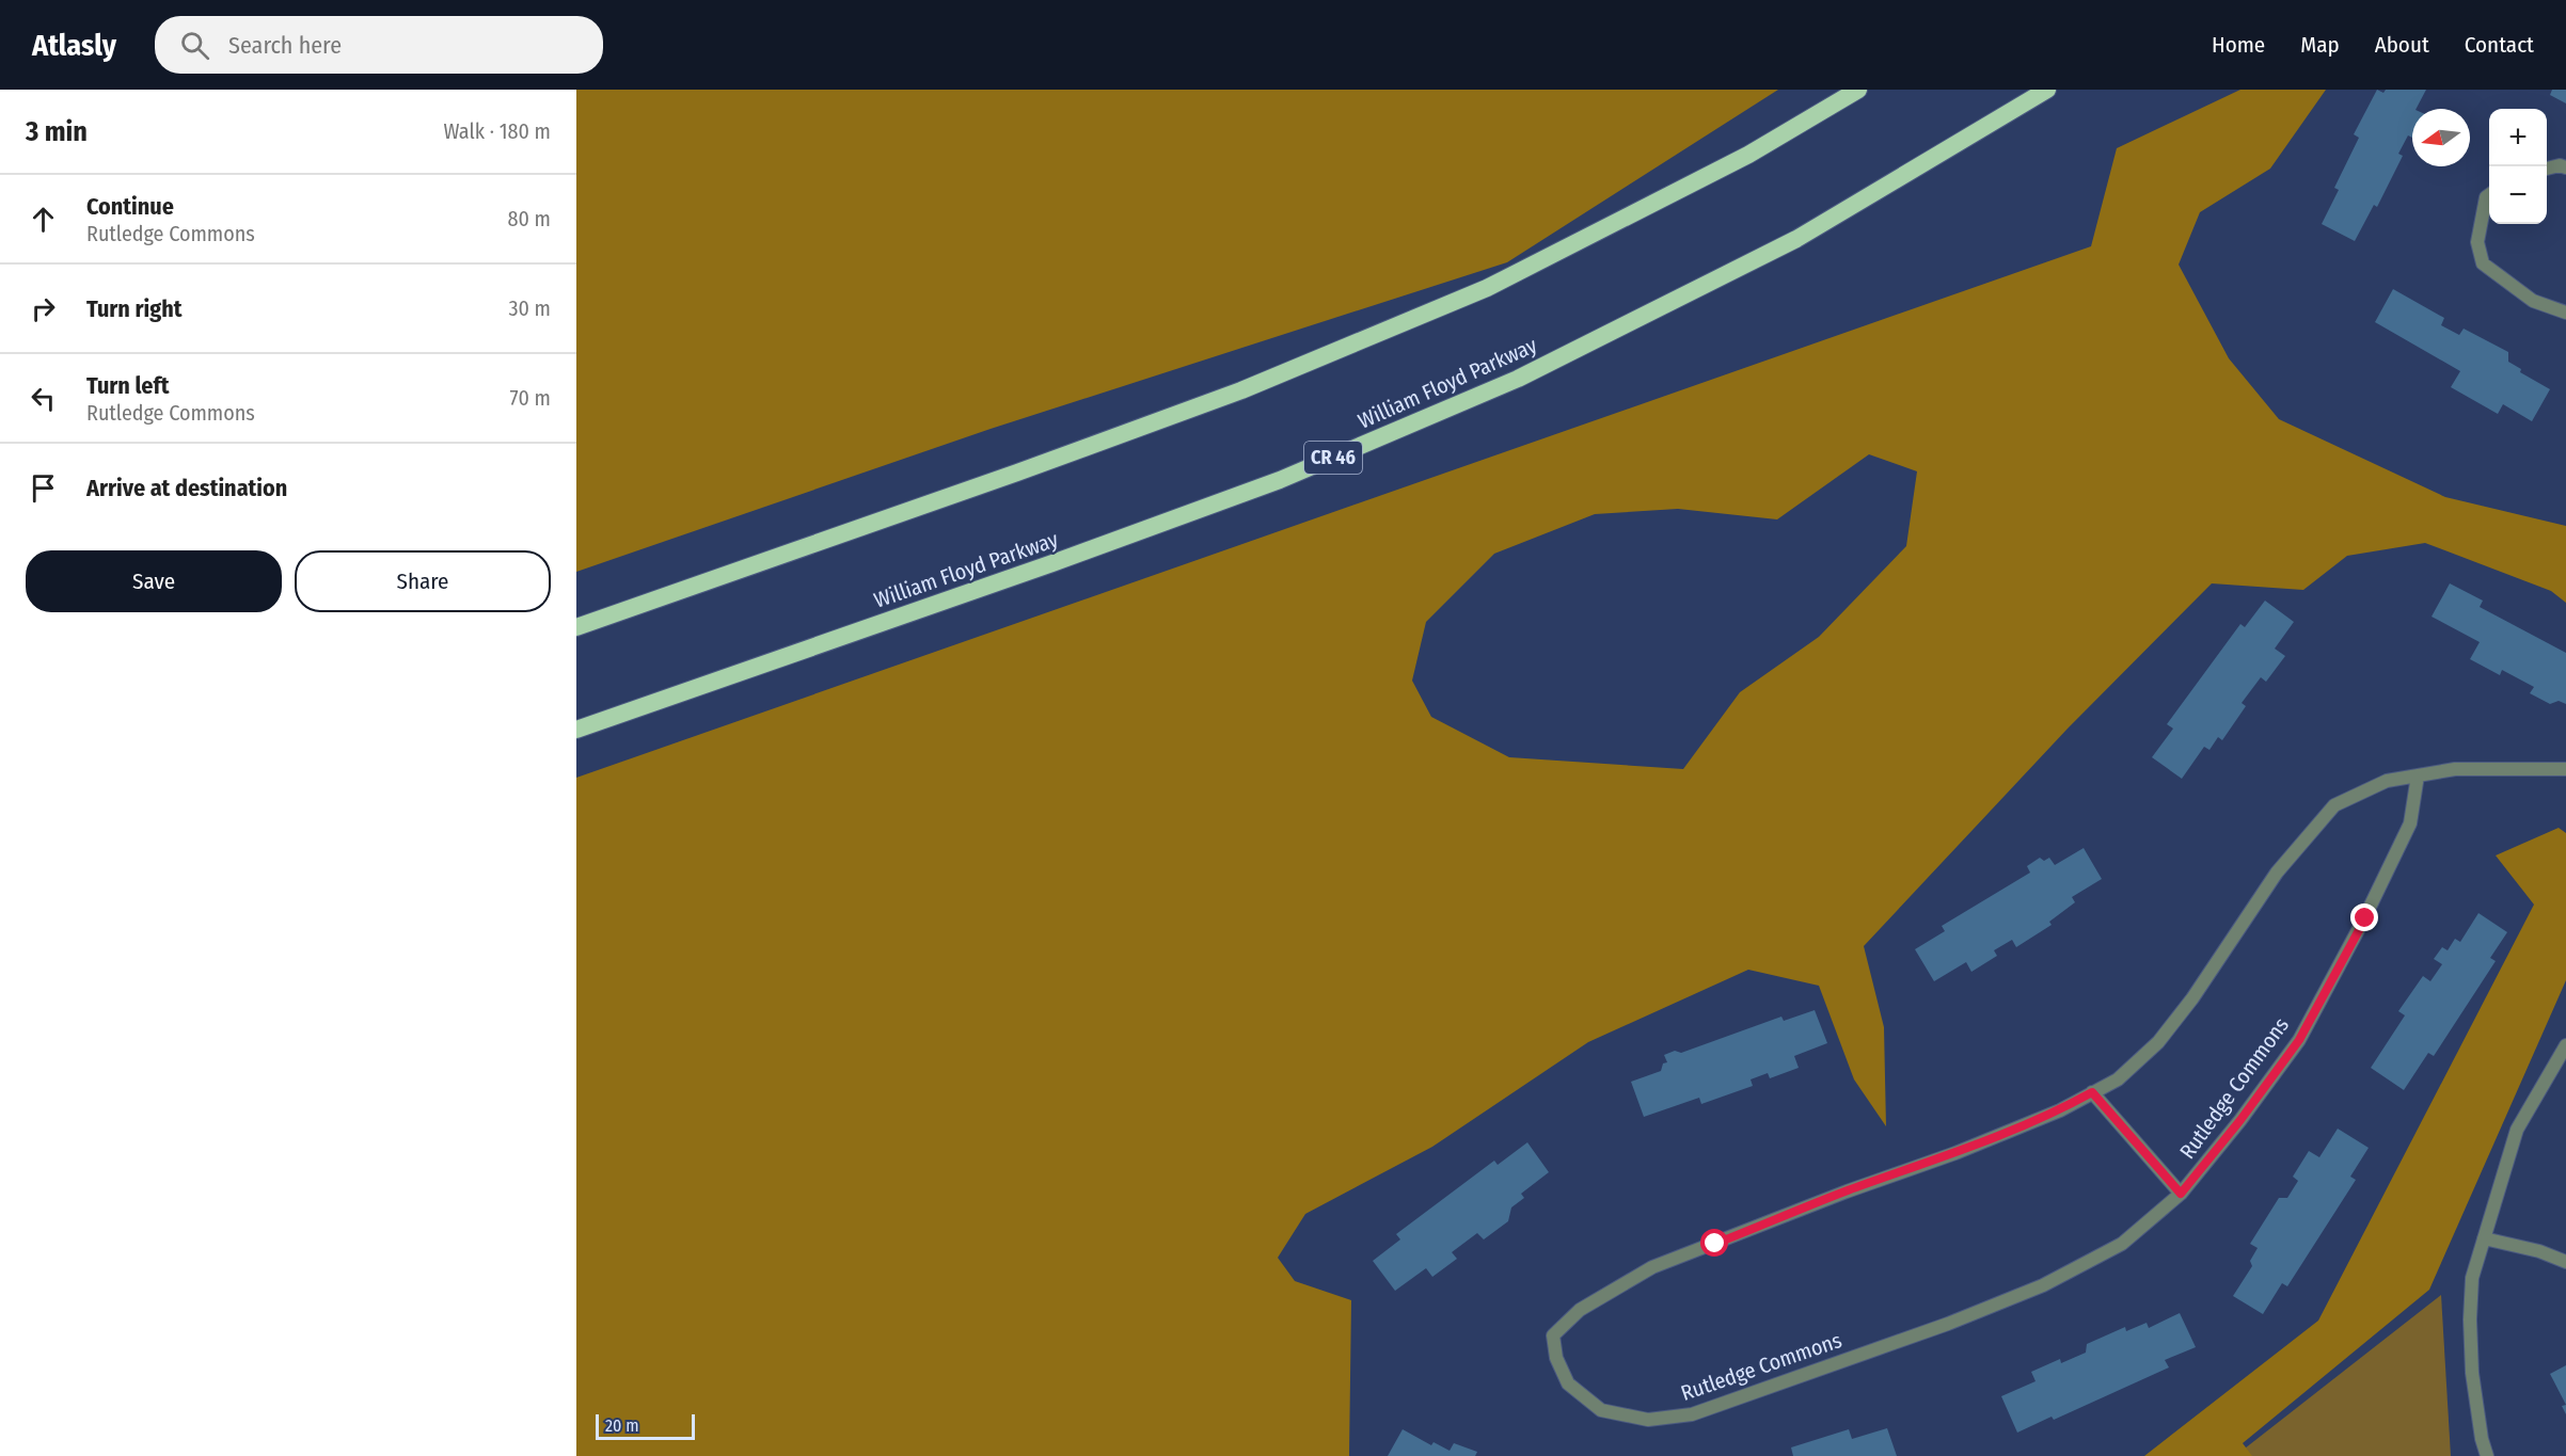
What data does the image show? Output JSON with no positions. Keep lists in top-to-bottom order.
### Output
{
  "streets": {
    "highway": ["William Floyd Parkway", "CR 46"],
    "street": ["Rutledge Commons"]
  },
  "scale_bar": "20 m",
  "north": "left",
  "page": {
    "header": "Atlasly",
    "search": "Search here",
    "nav": [
      "Home",
      "Map",
      "About",
      "Contact"
    ],
    "heading": ["3 min", "Walk · 180 m"],
    "map_buttons": ["+", "−"],
    "list": [
      ["Continue", "Rutledge Commons", "80 m"],
      ["Turn right", "30 m"],
      ["Turn left", "Rutledge Commons", "70 m"],
      "Arrive at destination"
    ],
    "buttons": ["Save", "Share"],
    "scale": "20 m"
  }
}
